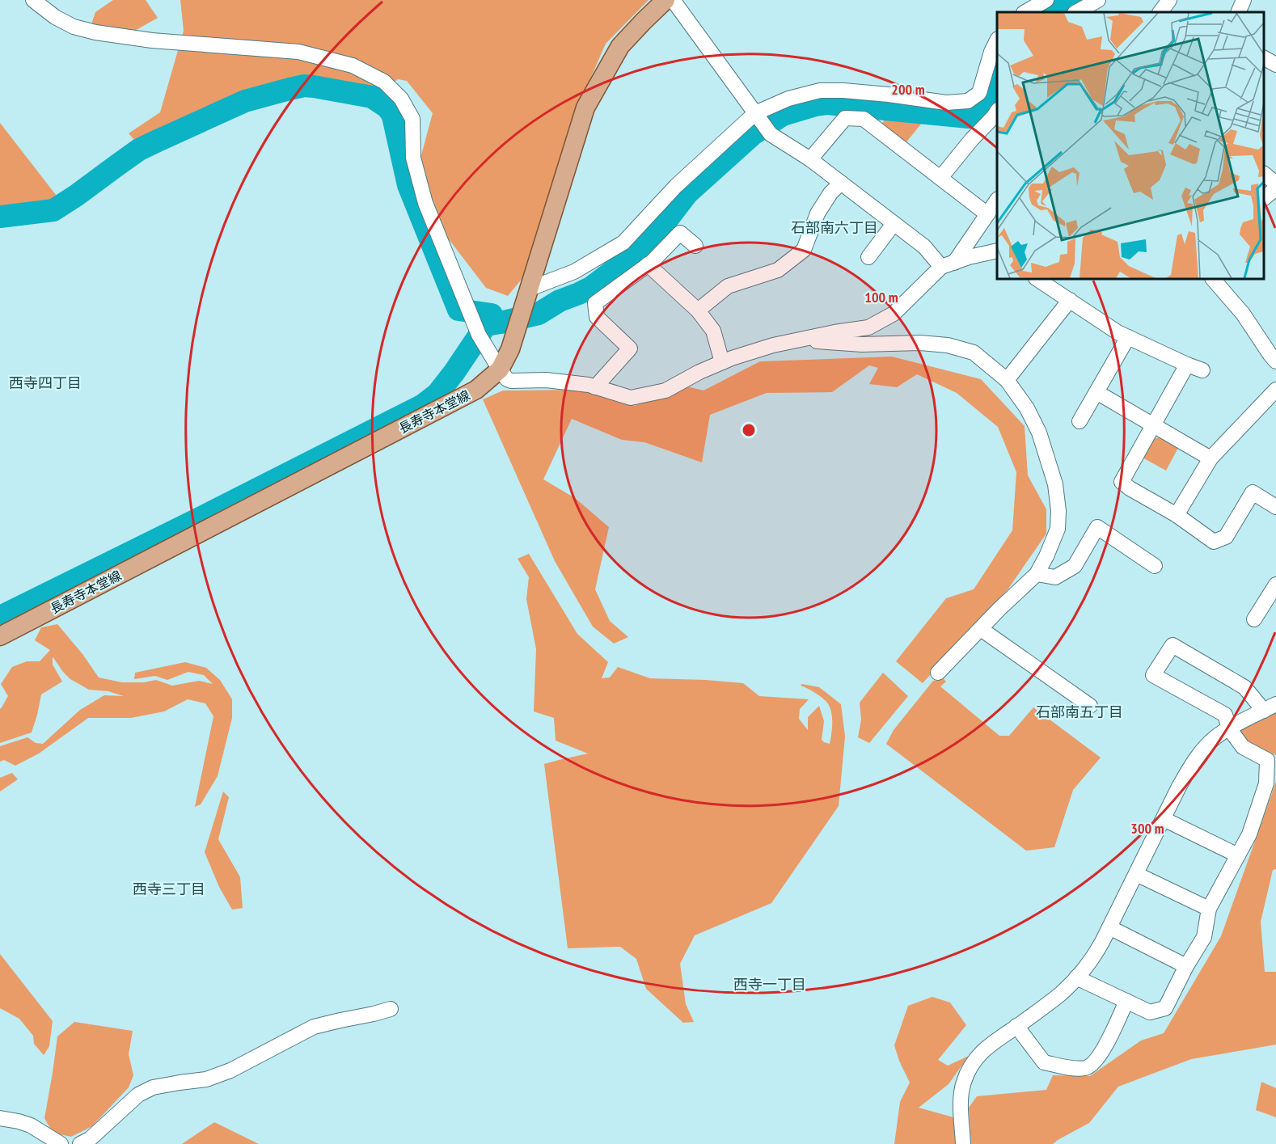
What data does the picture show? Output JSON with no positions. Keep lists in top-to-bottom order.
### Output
{
  "streets": {
    "main road": ["長寿寺本堂線"]
  },
  "districts": [
    "石部南六丁目",
    "西寺四丁目",
    "石部南五丁目",
    "西寺三丁目",
    "西寺一丁目"
  ],
  "rings": ["200 m", "100 m", "300 m"]
}
